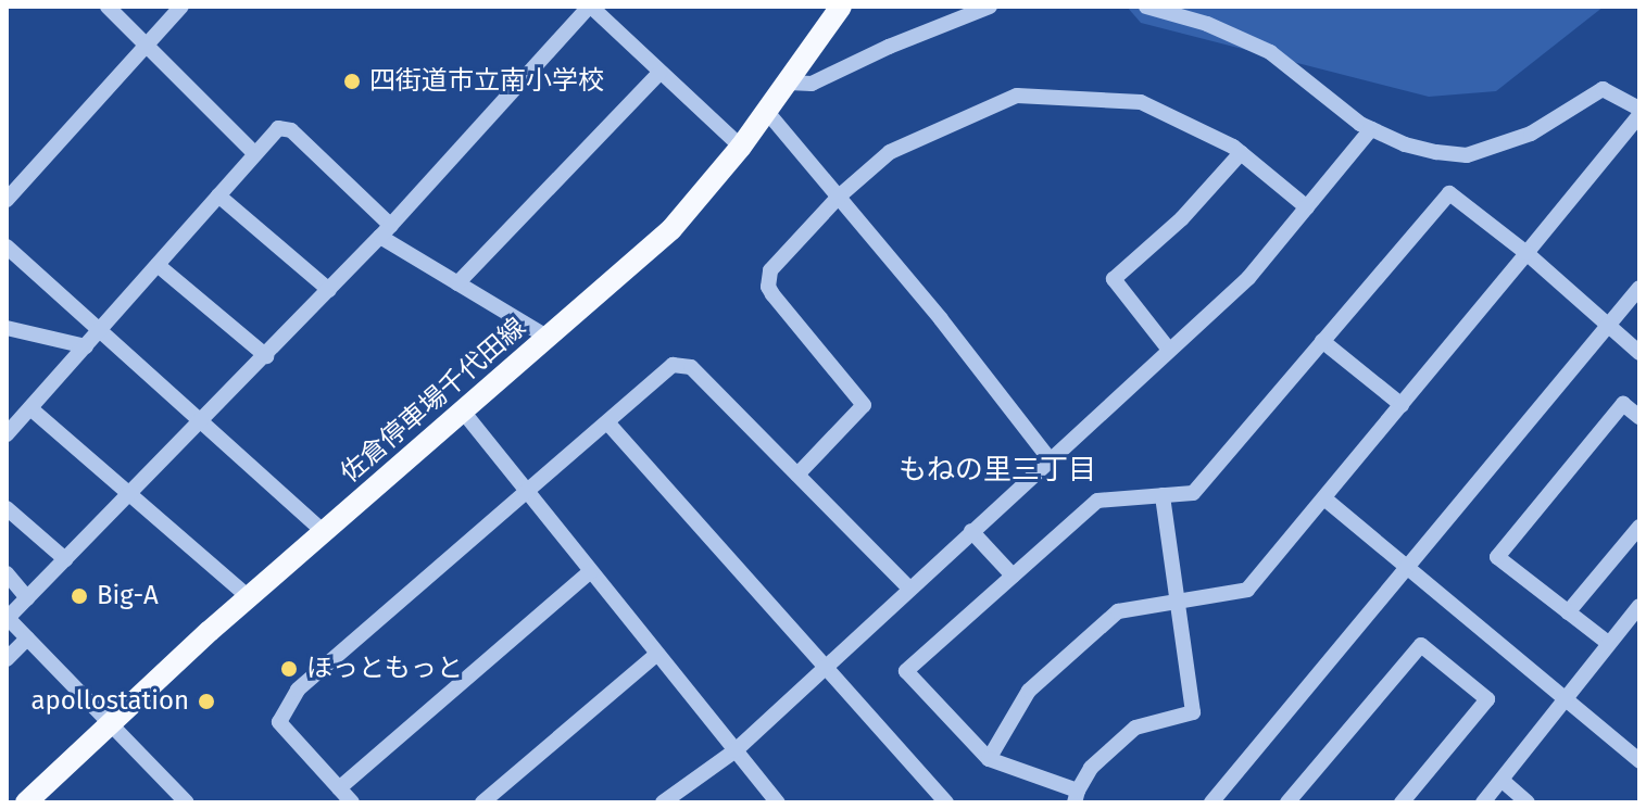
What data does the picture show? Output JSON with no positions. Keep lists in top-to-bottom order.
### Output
{
  "streets": {
    "main road": ["佐倉停車場千代田線"]
  },
  "districts": ["もねの里三丁目"],
  "places": [
    "四街道市立南小学校",
    "Big-A",
    "ほっともっと",
    "apollostation"
  ]
}
